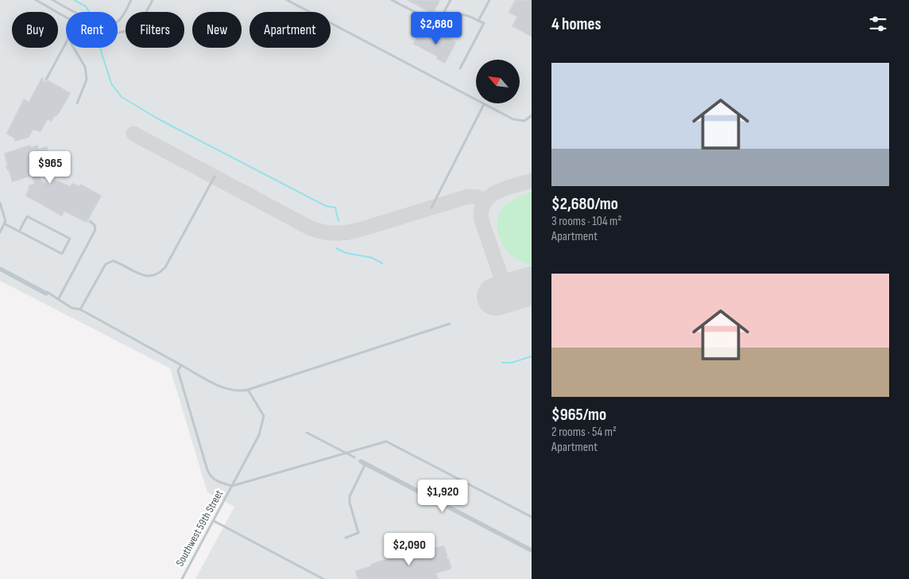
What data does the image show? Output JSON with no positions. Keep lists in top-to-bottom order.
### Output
{
  "streets": {
    "lane": ["Southwest 59th Street"]
  },
  "north": "top left",
  "page": {
    "heading": "4 homes",
    "price": [
      "$2,680",
      "$965",
      "$1,920",
      "$2,090"
    ],
    "chip": [
      "Buy",
      "Rent",
      "Filters",
      "New",
      "Apartment"
    ],
    "list": [
      {
        "name": "$2,680/mo",
        "note": "3 rooms · 104 m² · Apartment"
      },
      {
        "name": "$965/mo",
        "note": "2 rooms · 54 m² · Apartment"
      }
    ]
  }
}
